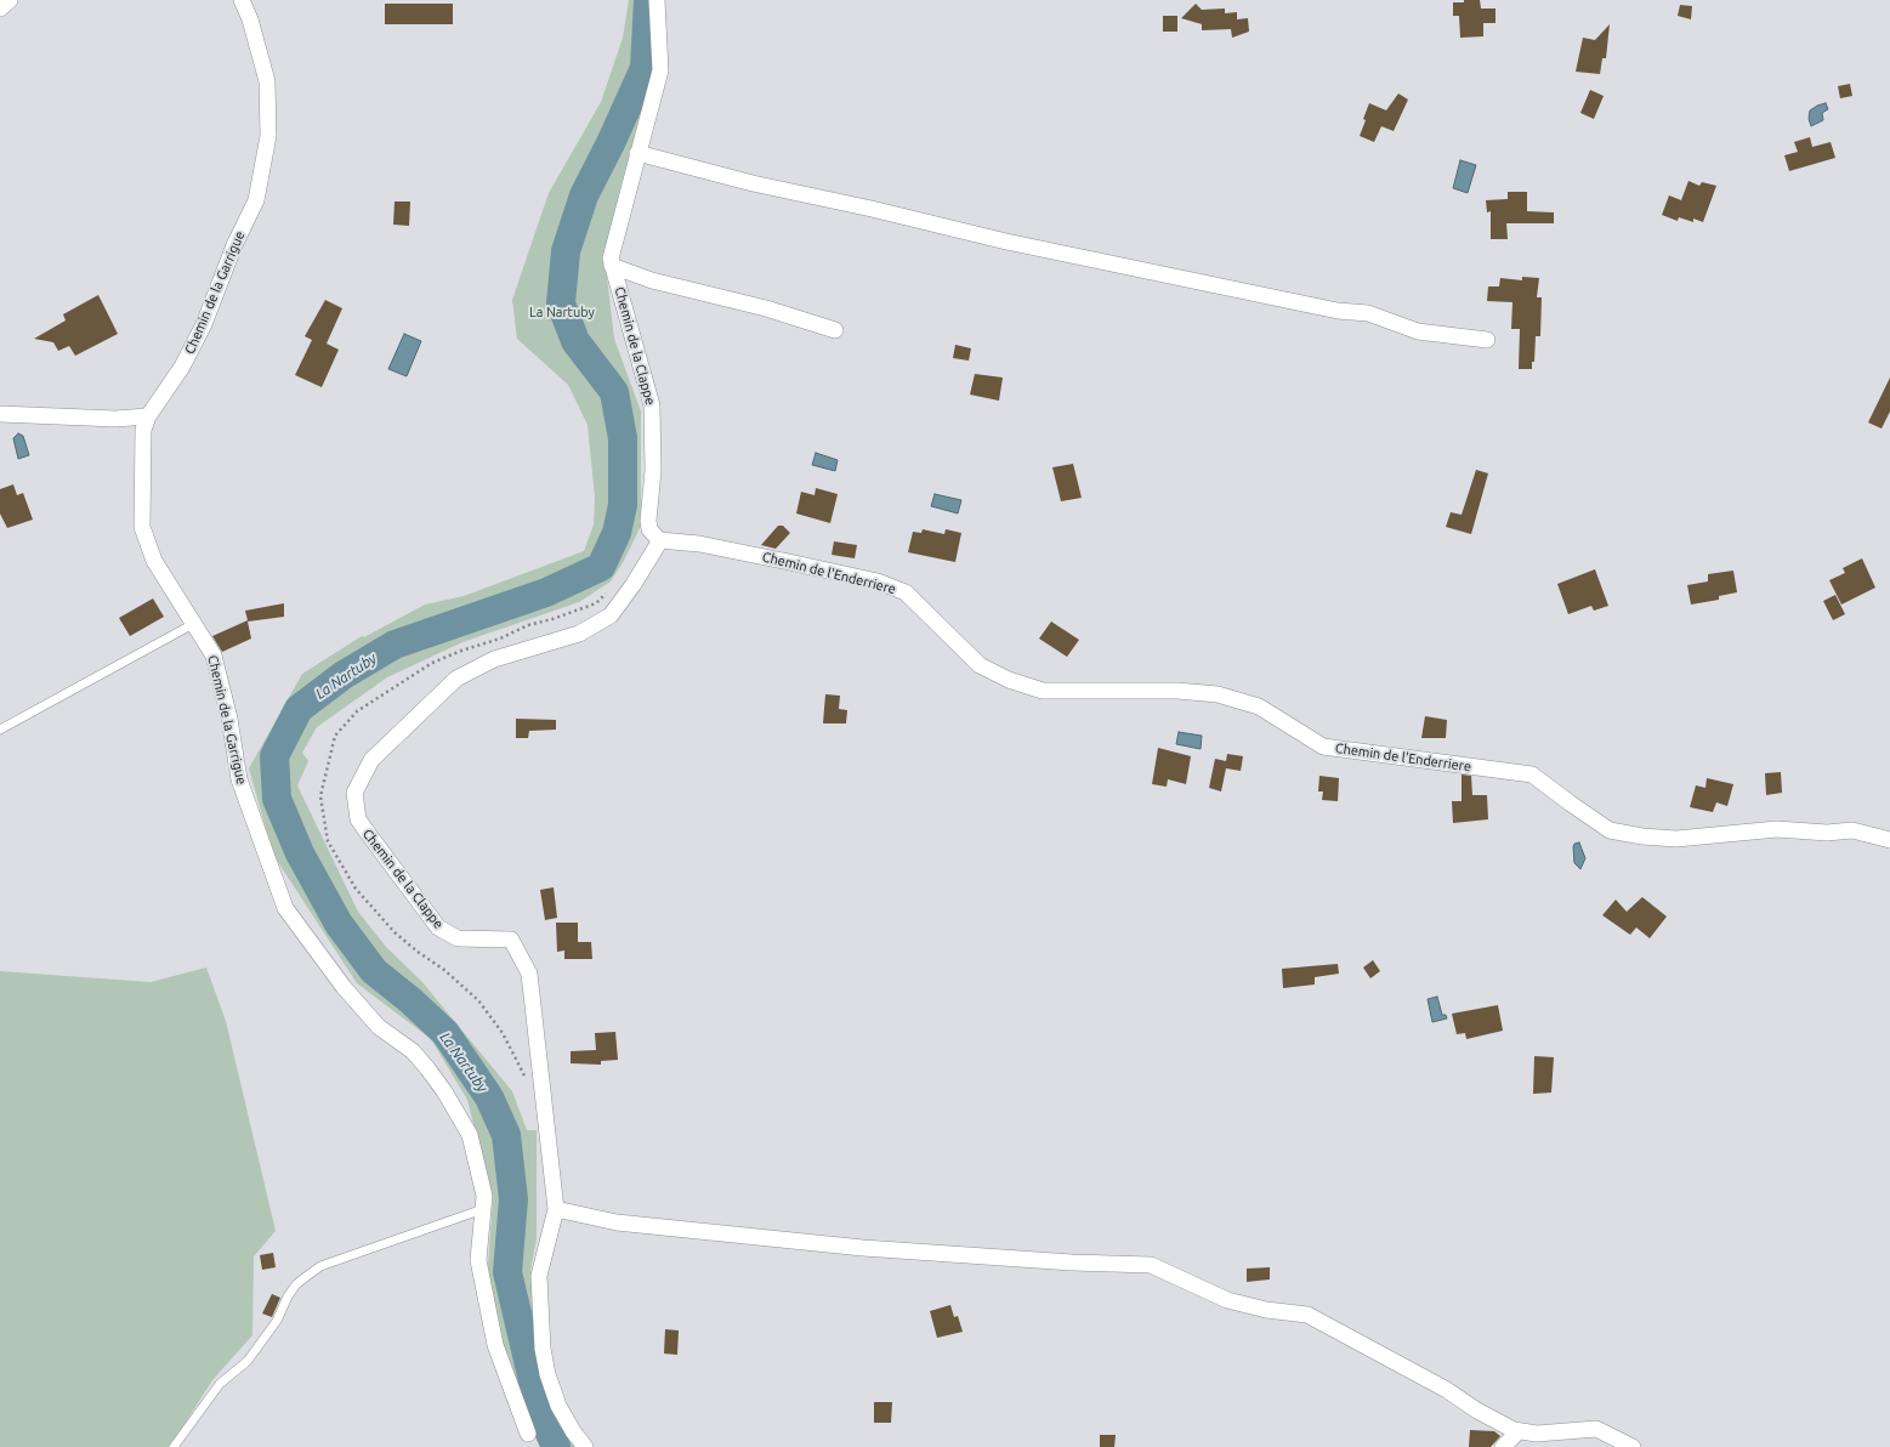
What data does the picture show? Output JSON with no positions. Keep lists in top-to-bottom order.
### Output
{
  "streets": {
    "street": ["Chemin de la Garrigue", "Chemin de la Clappe", "Chemin de l'Enderriere"]
  },
  "crossings": [
    ["Chemin de la Clappe", "Chemin de l'Enderriere"]
  ],
  "water": ["La Nartuby"],
  "parks": ["La Nartuby"]
}
